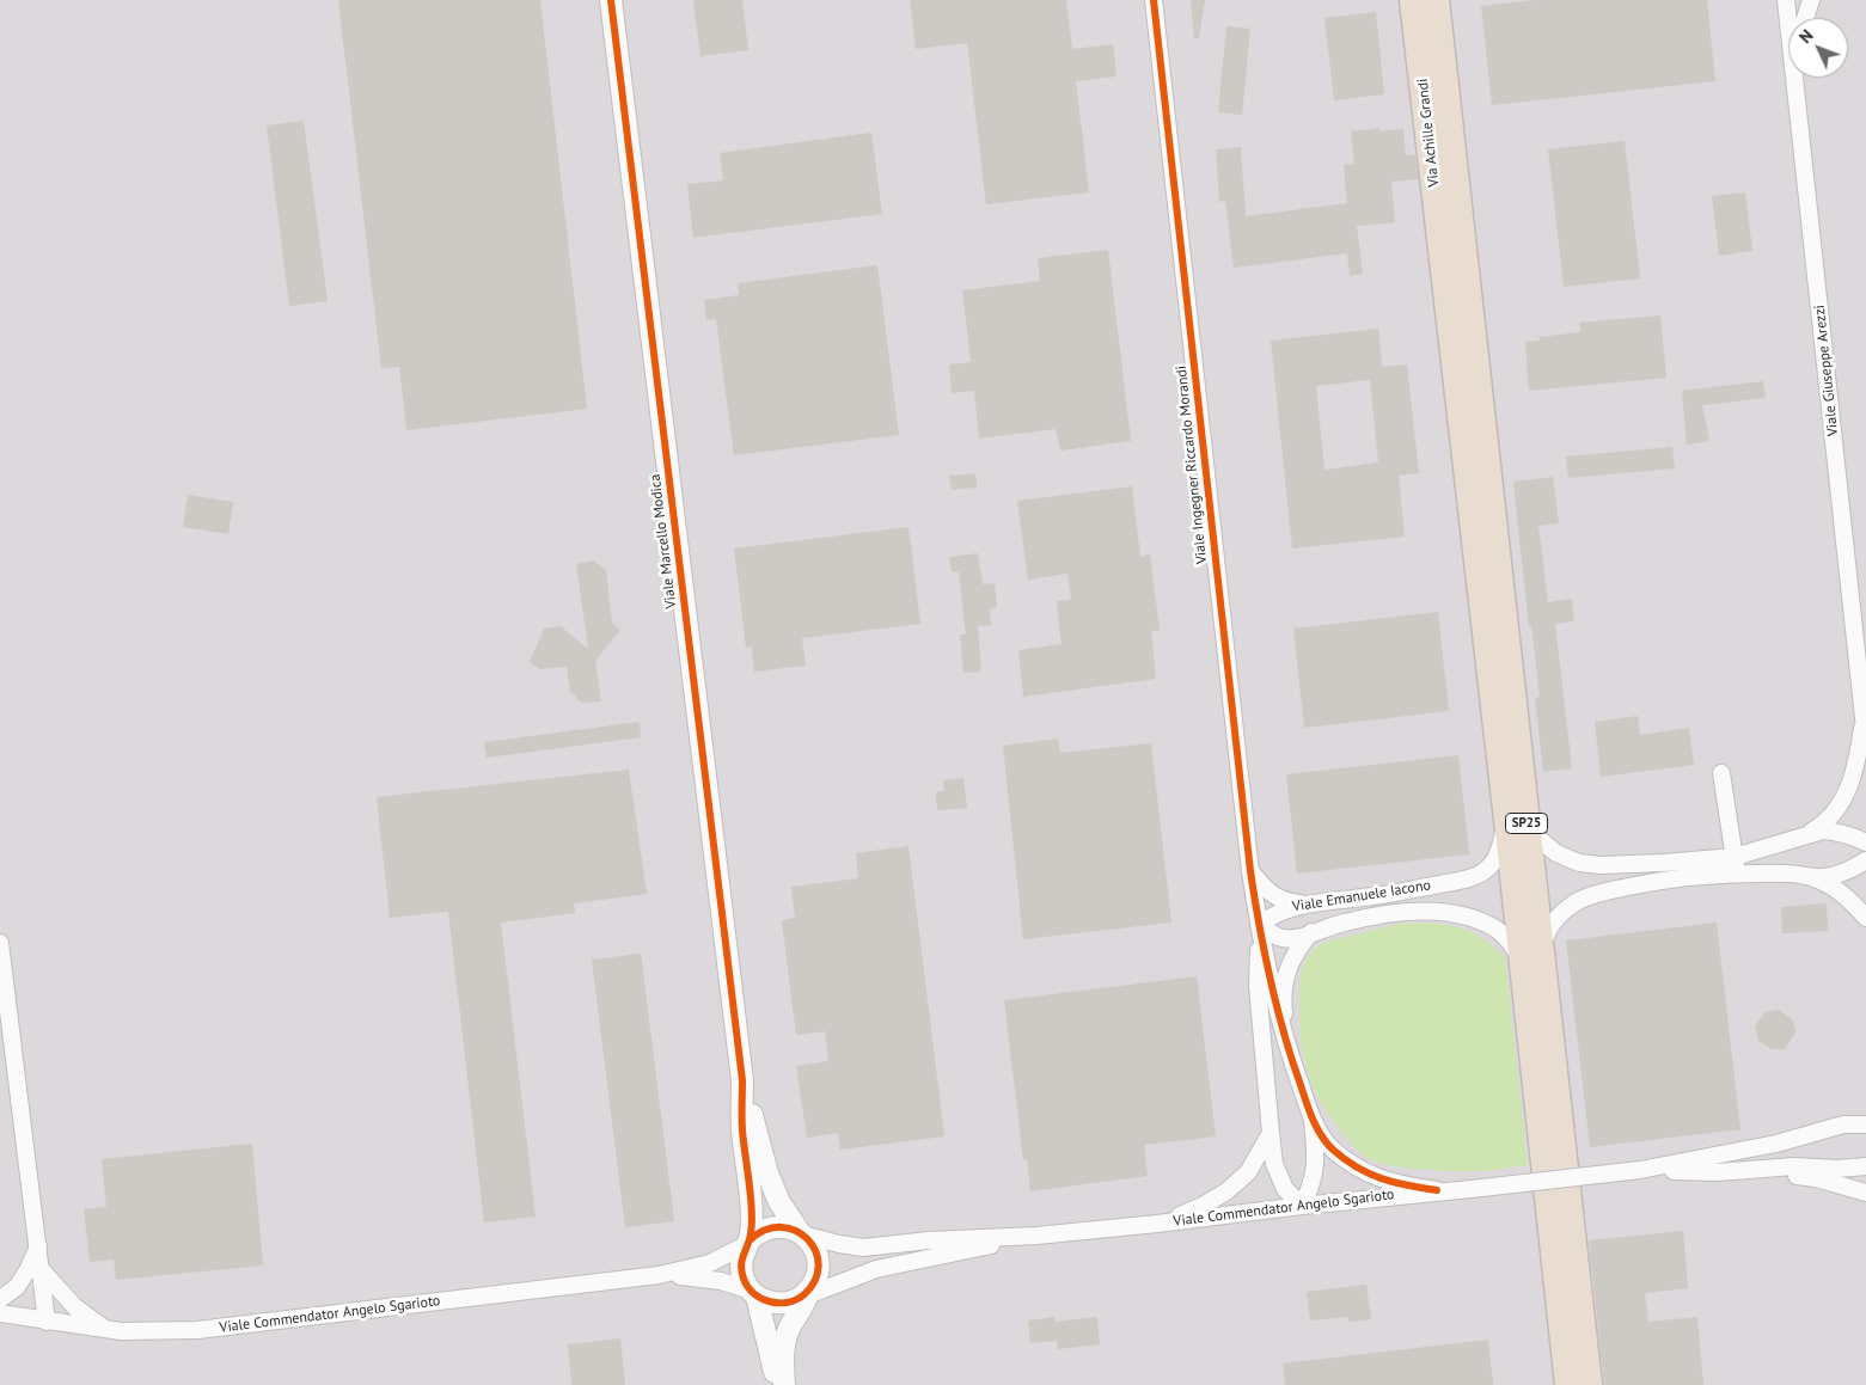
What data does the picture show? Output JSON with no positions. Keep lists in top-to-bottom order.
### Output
{
  "streets": {
    "main road": ["Via Achille Grandi", "SP25"],
    "street": [
      "Viale Giuseppe Arezzi",
      "Viale Ingegner Riccardo Morandi",
      "Viale Marcello Modica",
      "Viale Emanuele Iacono",
      "Viale Commendator Angelo Sgarioto"
    ]
  },
  "crossings": [
    ["Via Achille Grandi", "SP25"],
    ["Viale Ingegner Riccardo Morandi", "Viale Emanuele Iacono"],
    ["SP25", "Viale Emanuele Iacono"]
  ],
  "north": "top left"
}
